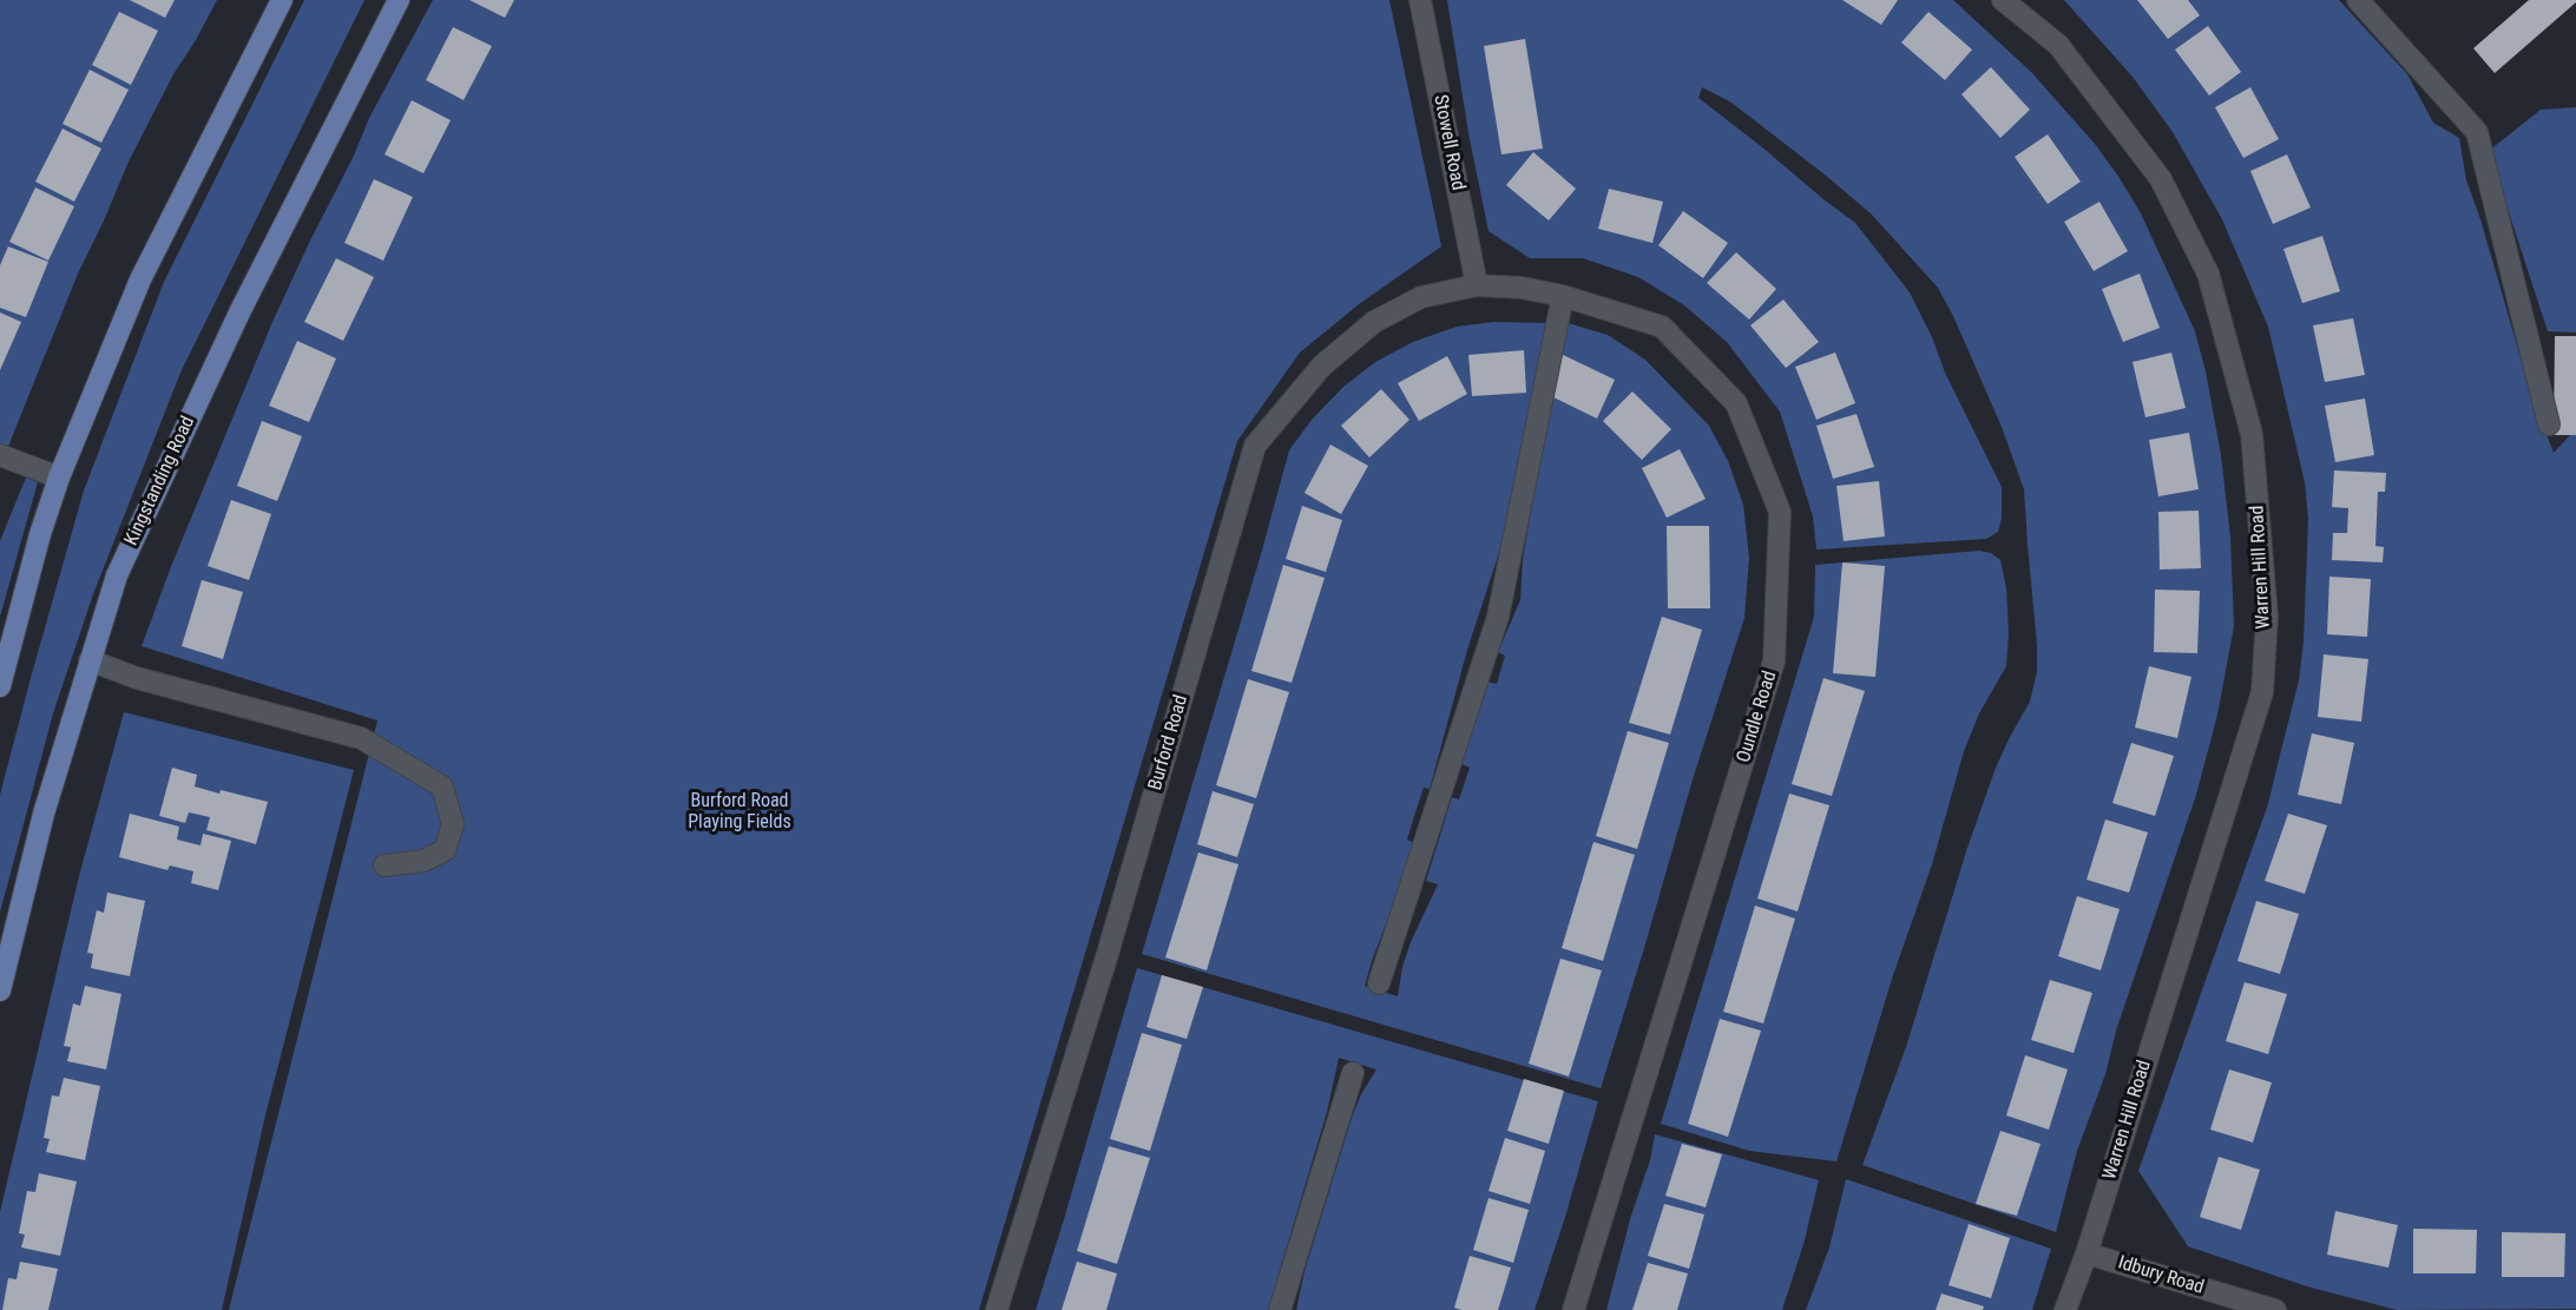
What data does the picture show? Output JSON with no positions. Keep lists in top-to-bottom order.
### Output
{
  "streets": {
    "main road": ["Kingstanding Road"],
    "street": [
      "Stowell Road",
      "Warren Hill Road",
      "Oundle Road",
      "Burford Road",
      "Idbury Road"
    ]
  },
  "crossings": [
    ["Stowell Road", "Oundle Road"],
    ["Stowell Road", "Burford Road"],
    ["Warren Hill Road", "Idbury Road"],
    ["Oundle Road", "Burford Road"]
  ],
  "parks": ["Burford Road Playing Fields"]
}
